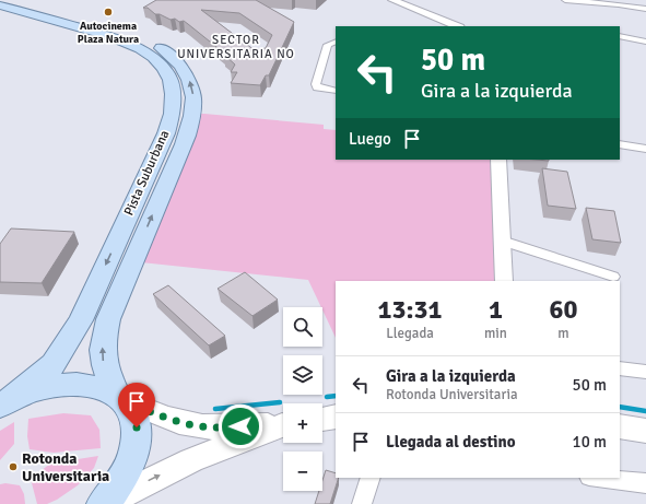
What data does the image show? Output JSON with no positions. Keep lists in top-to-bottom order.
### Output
{
  "streets": {
    "main road": ["Pista Suburbana"]
  },
  "districts": ["SECTOR UNIVERSITARIA NO"],
  "places": ["Autocinema Plaza Natura", "Rotonda Universitaria"],
  "page": {
    "turn": ["50 m", "Gira a la izquierda"],
    "then": "Luego",
    "eta": [
      "13:31",
      "Llegada",
      "1",
      "min",
      "60",
      "m"
    ],
    "map_buttons": ["+", "−"],
    "list": [
      {
        "name": "Gira a la izquierda",
        "note": "Rotonda Universitaria",
        "value": "50 m"
      },
      {
        "name": "Llegada al destino",
        "value": "10 m"
      }
    ]
  }
}
